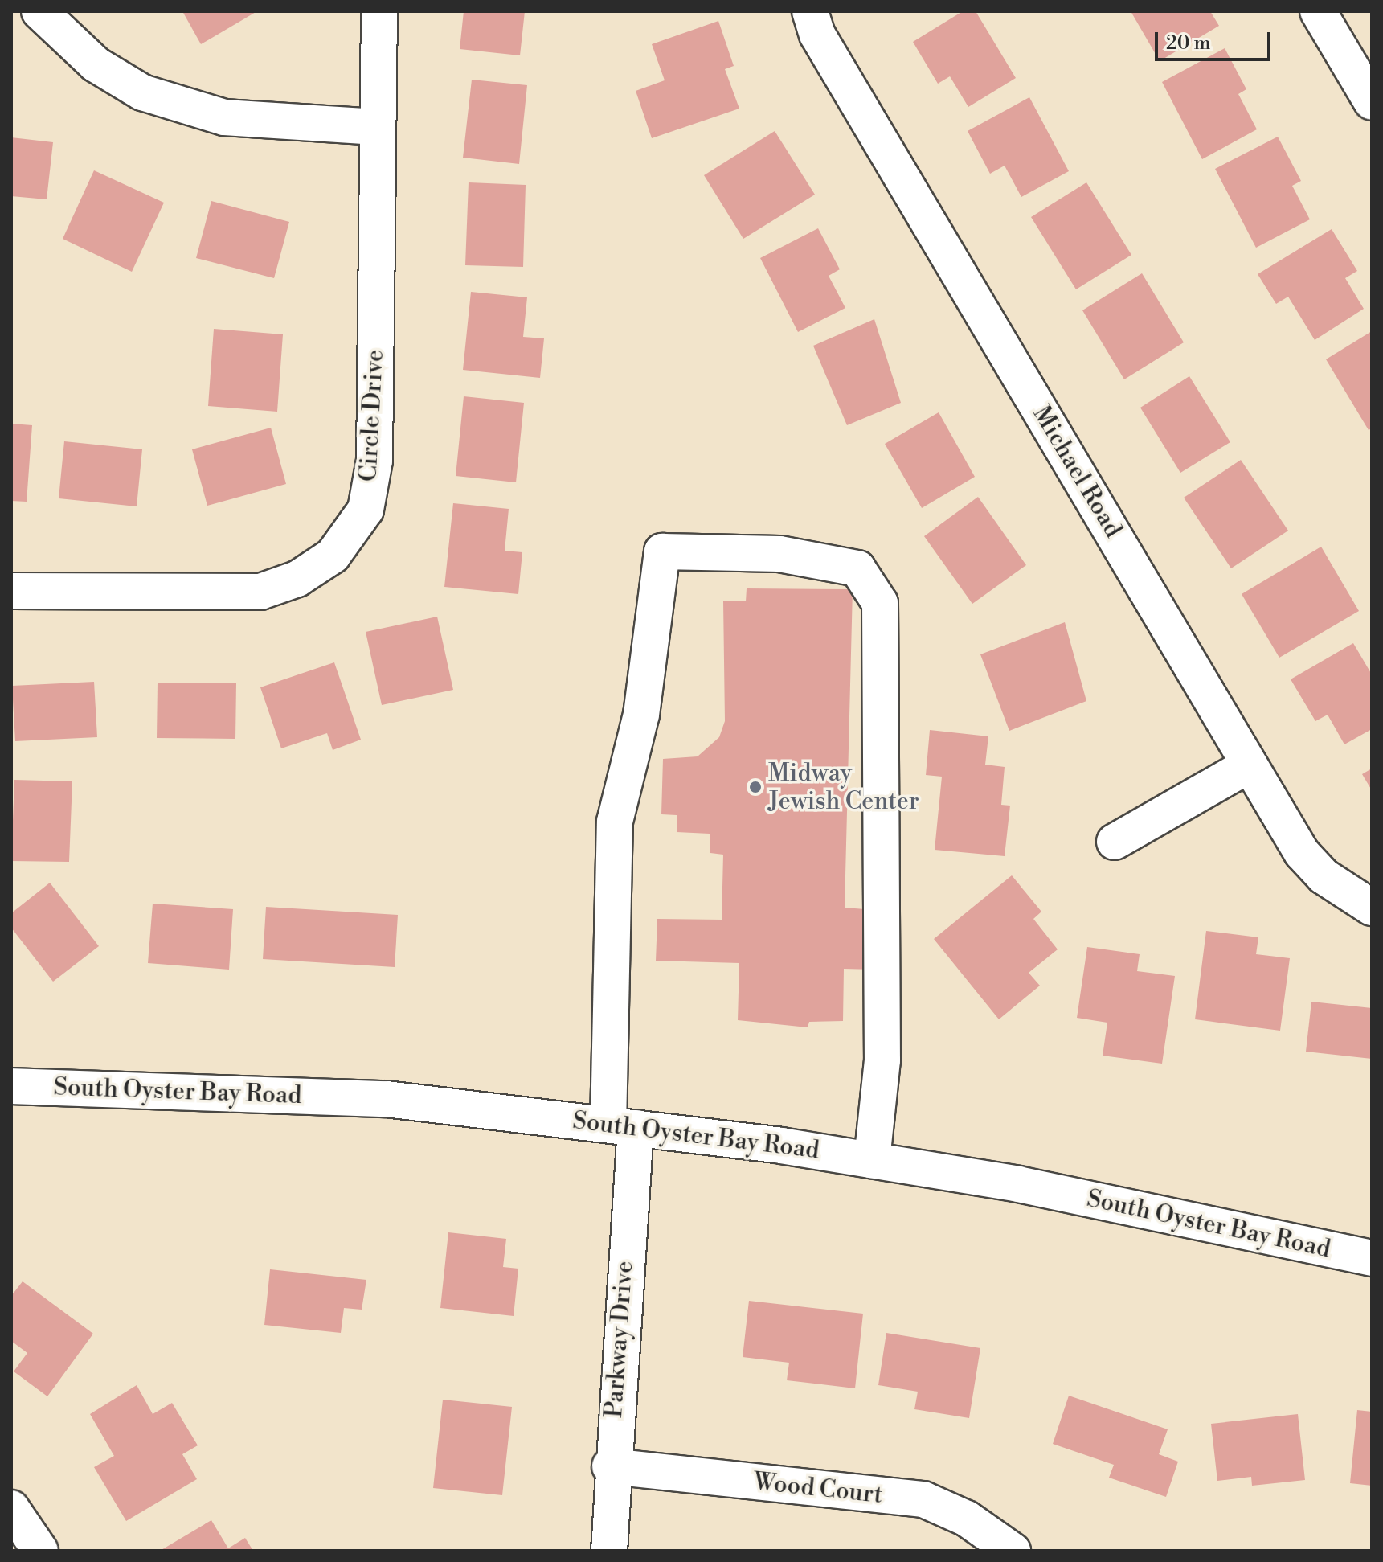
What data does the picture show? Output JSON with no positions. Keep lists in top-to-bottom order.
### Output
{
  "streets": {
    "street": [
      "Circle Drive",
      "Michael Road",
      "South Oyster Bay Road",
      "Parkway Drive",
      "Wood Court"
    ]
  },
  "crossings": [
    ["South Oyster Bay Road", "Parkway Drive"],
    ["Parkway Drive", "Wood Court"]
  ],
  "places": ["Midway Jewish Center"],
  "scale_bar": "20 m"
}
